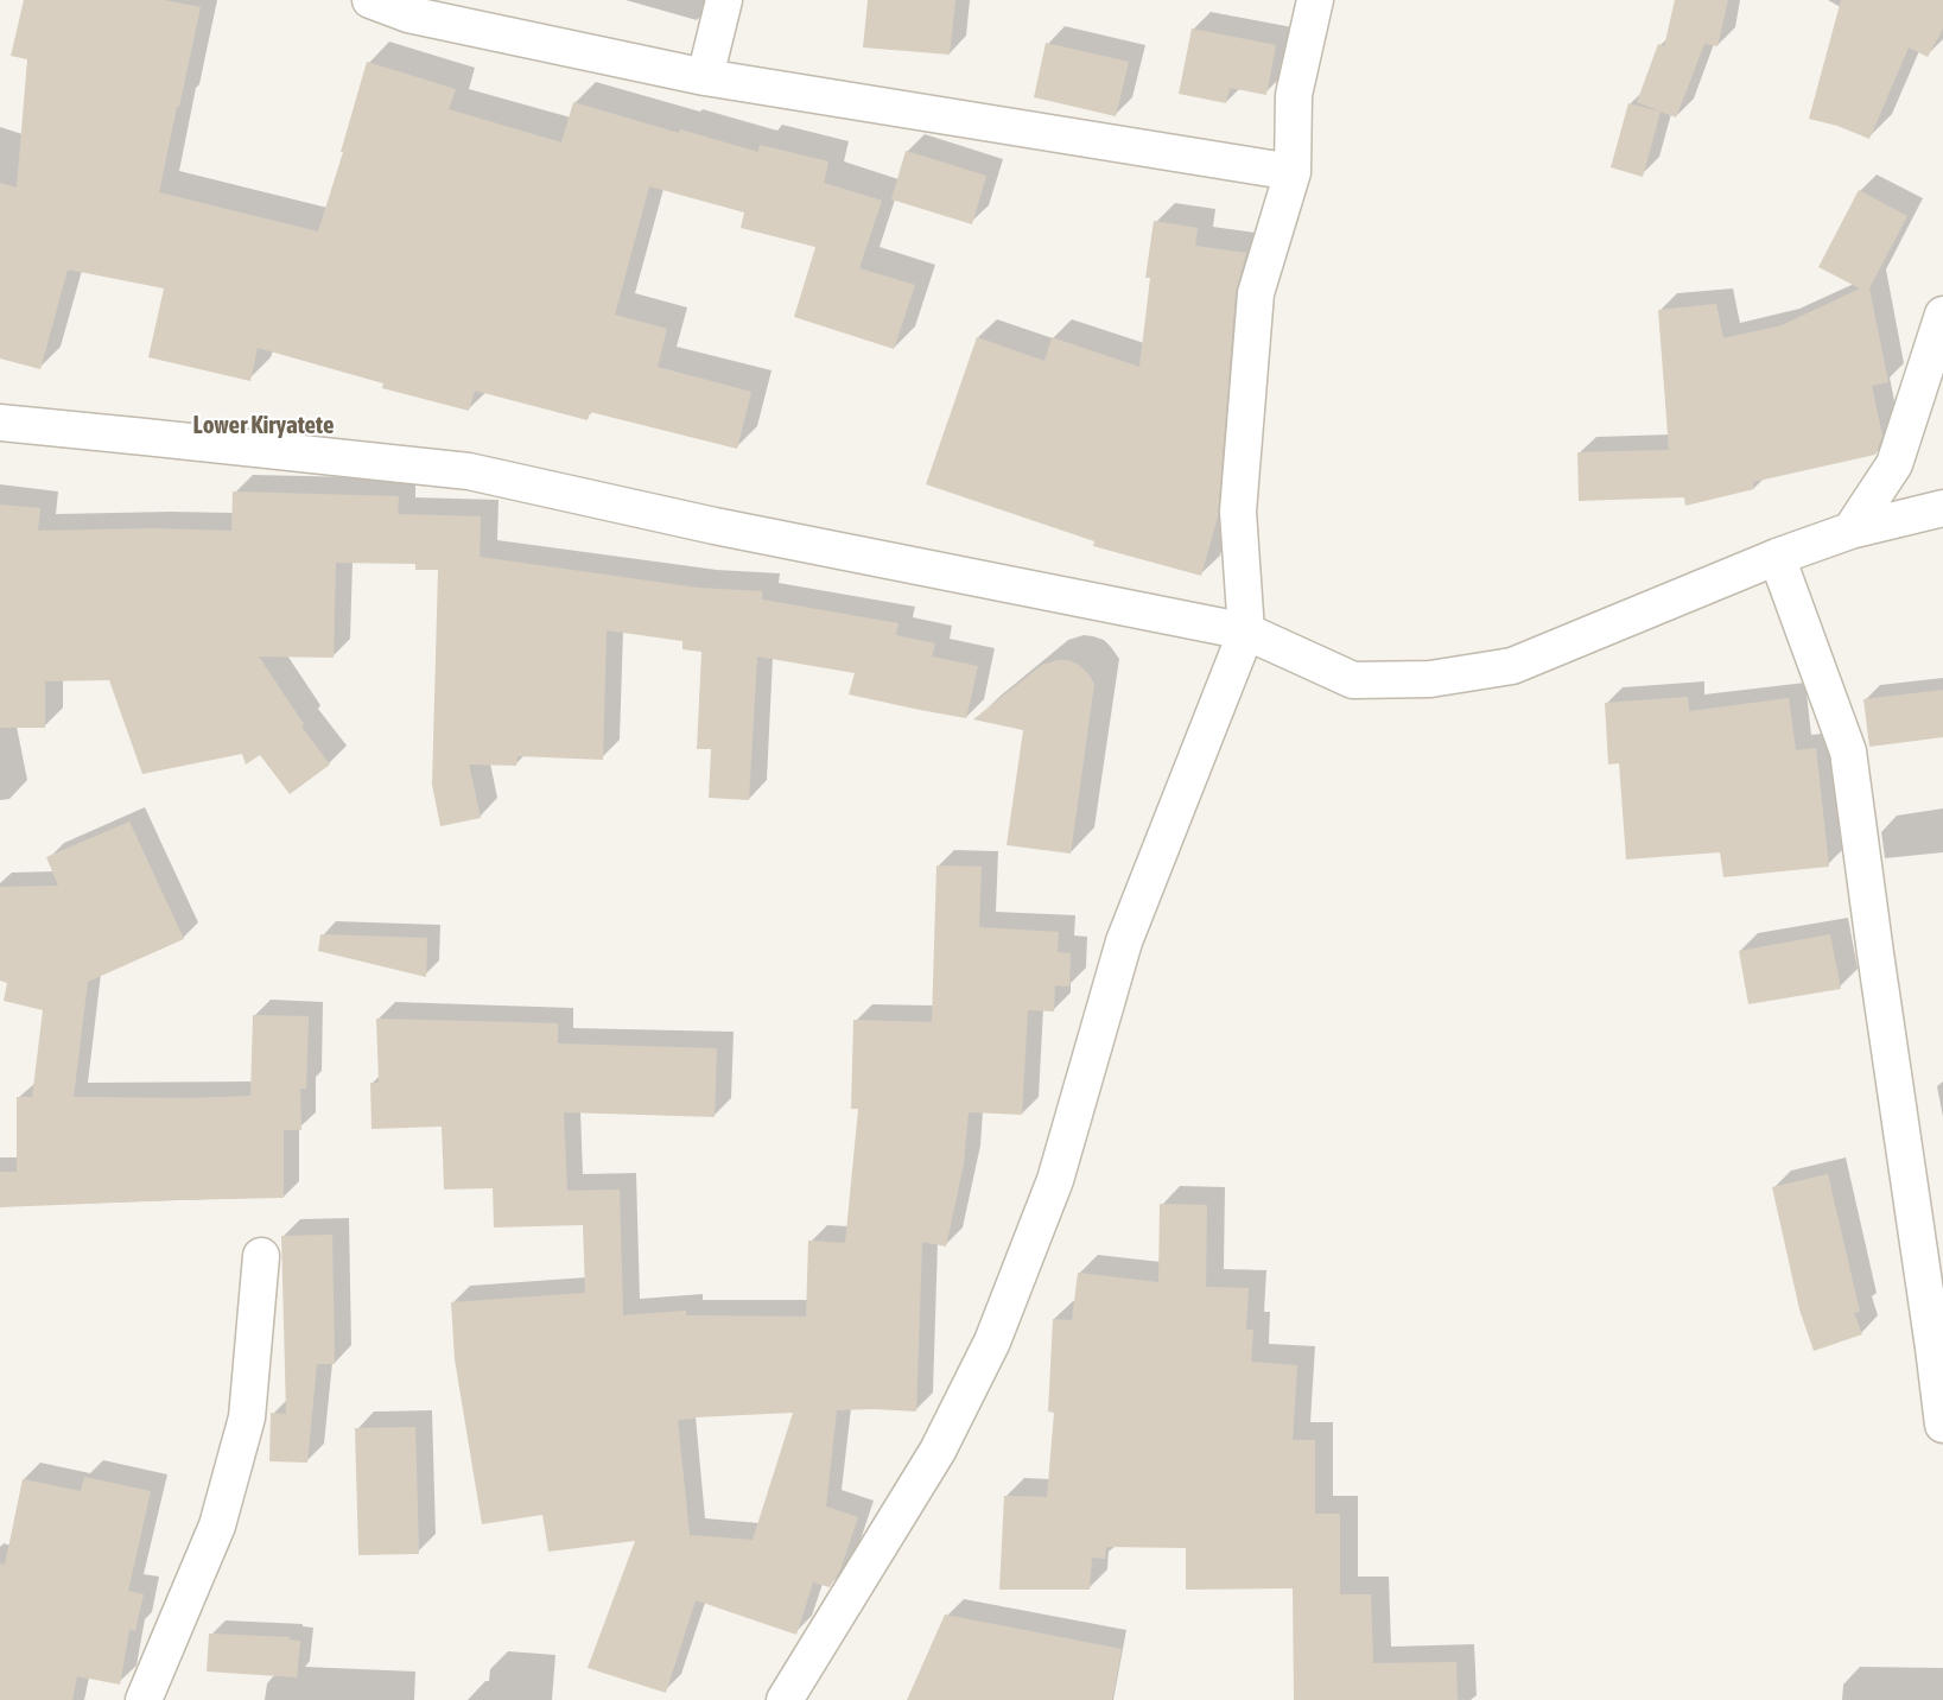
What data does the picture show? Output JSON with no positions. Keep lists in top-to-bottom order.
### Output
{
  "districts": ["Lower Kiryatete"]
}
